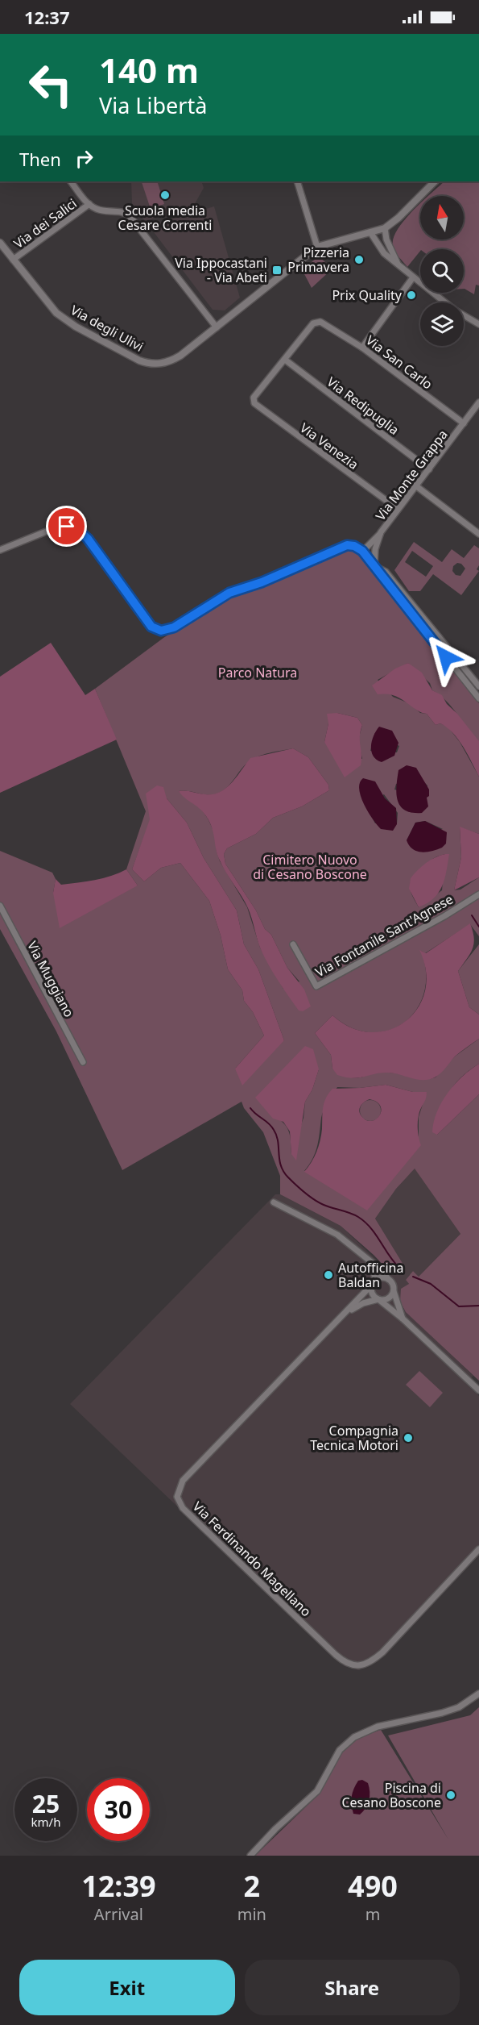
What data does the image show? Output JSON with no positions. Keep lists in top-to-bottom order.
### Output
{
  "streets": {
    "street": [
      "Via dei Salici",
      "Via degli Ulivi",
      "Via San Carlo",
      "Via Redipuglia",
      "Via Venezia",
      "Via Monte Grappa",
      "Via Fontanile Sant'Agnese",
      "Via Muggiano",
      "Via Ferdinando Magellano"
    ]
  },
  "crossings": [
    ["Via dei Salici", "Via degli Ulivi"],
    ["Via San Carlo", "Via Redipuglia"],
    ["Via San Carlo", "Via Venezia"],
    ["Via San Carlo", "Via Monte Grappa"],
    ["Via Redipuglia", "Via Venezia"],
    ["Via Redipuglia", "Via Monte Grappa"],
    ["Via Venezia", "Via Monte Grappa"]
  ],
  "parks": ["Parco Natura", "Cimitero Nuovo di Cesano Boscone"],
  "places": {
    "other": [
      "Scuola media Cesare Correnti",
      "Pizzeria Primavera",
      "Prix Quality",
      "Autofficina Baldan",
      "Compagnia Tecnica Motori",
      "Piscina di Cesano Boscone"
    ],
    "transit": ["Via Ippocastani - Via Abeti"]
  },
  "north": "top",
  "page": {
    "status": "12:37",
    "turn": ["140 m", "Via Libertà"],
    "then": "Then",
    "speed": "25 km/h",
    "limit": "30",
    "eta": [
      "12:39",
      "Arrival",
      "2",
      "min",
      "490",
      "m"
    ],
    "buttons": ["Exit", "Share"]
  }
}
